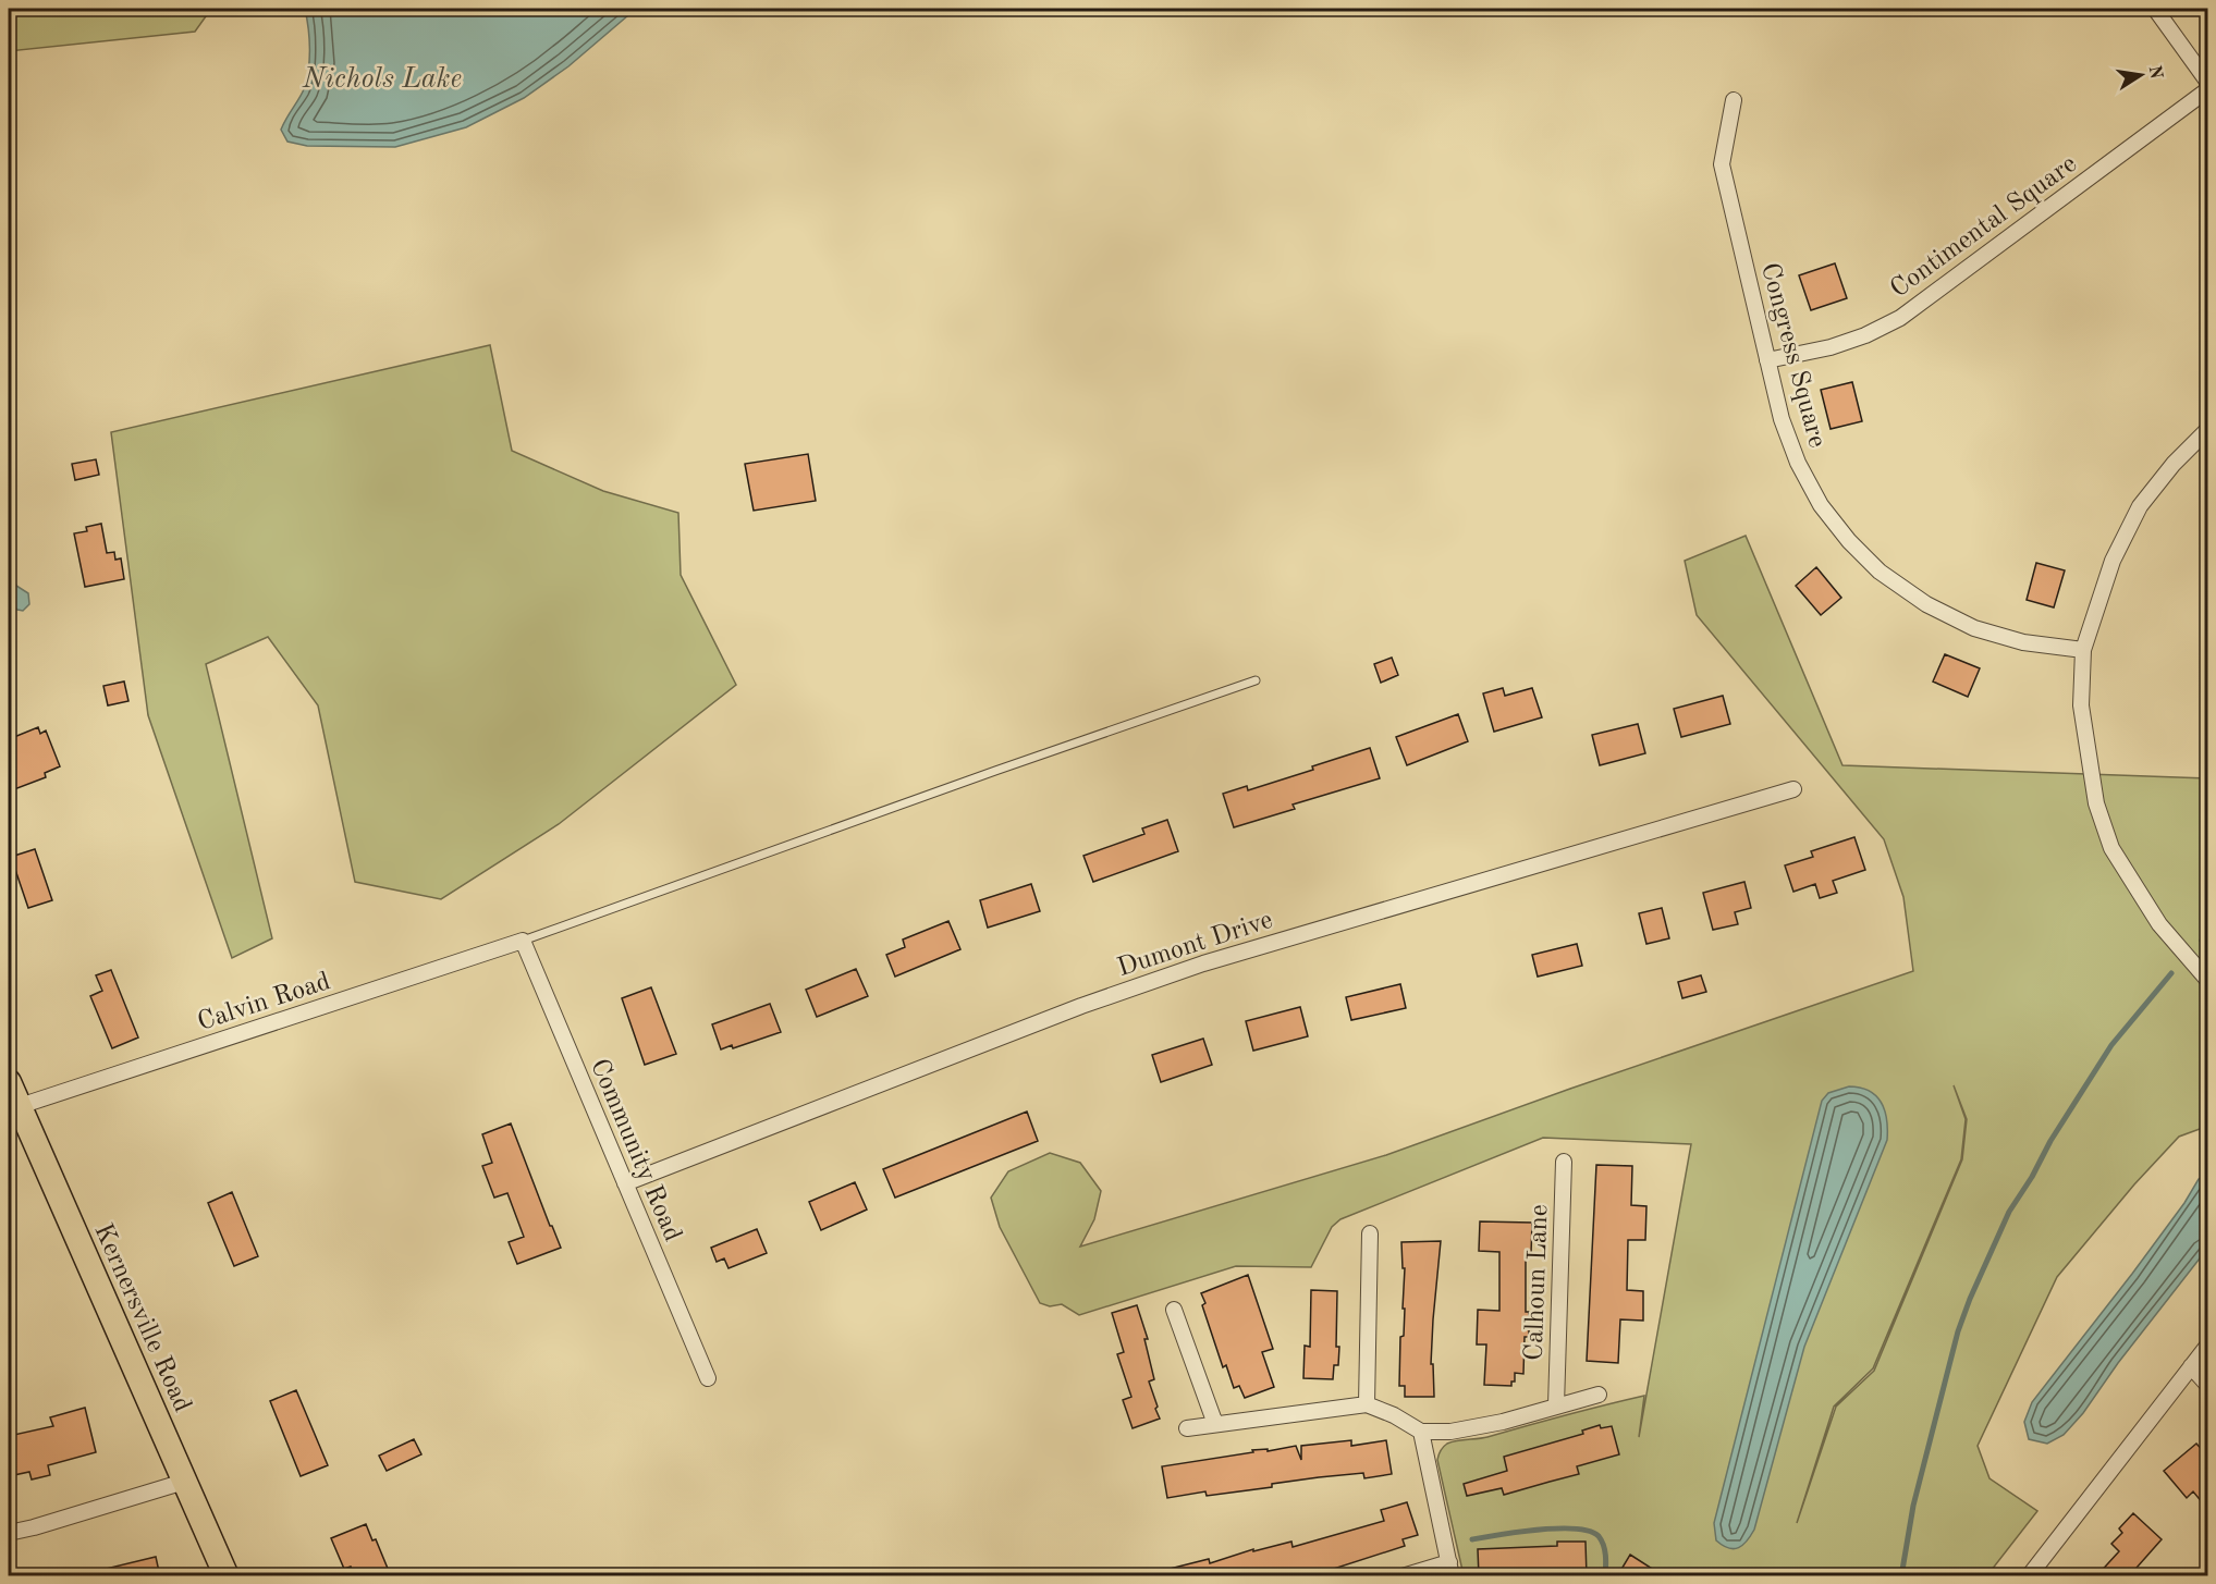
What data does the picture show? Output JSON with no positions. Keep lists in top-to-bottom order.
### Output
{
  "streets": {
    "main road": ["Kernersville Road"],
    "street": [
      "Contimental Square",
      "Congress Square",
      "Dumont Drive",
      "Calvin Road",
      "Community Road",
      "Calhoun Lane"
    ]
  },
  "crossings": [
    ["Contimental Square", "Congress Square"],
    ["Dumont Drive", "Community Road"],
    ["Calvin Road", "Community Road"],
    ["Calvin Road", "Kernersville Road"]
  ],
  "water": ["Nichols Lake"],
  "north": "right"
}
